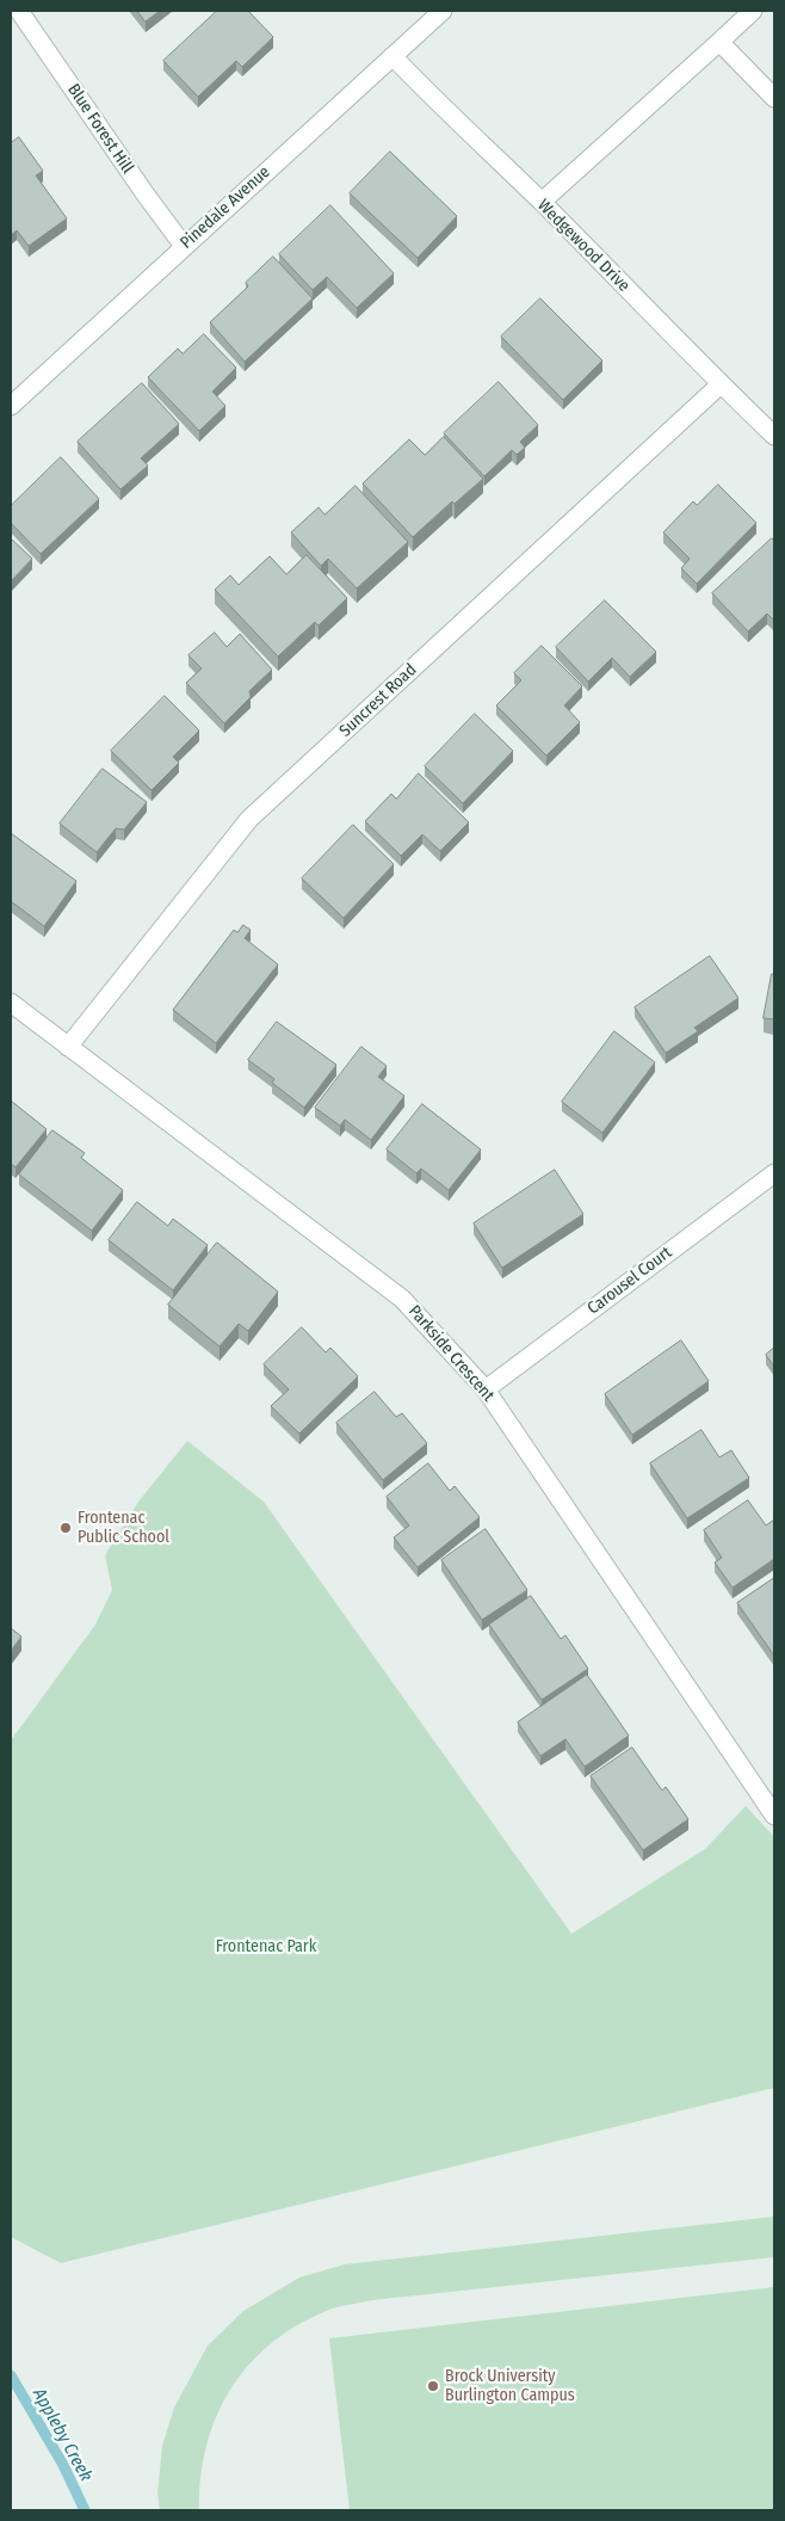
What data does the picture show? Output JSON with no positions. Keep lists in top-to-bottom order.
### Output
{
  "streets": {
    "street": [
      "Blue Forest Hill",
      "Pinedale Avenue",
      "Wedgewood Drive",
      "Suncrest Road",
      "Carousel Court",
      "Parkside Crescent"
    ]
  },
  "crossings": [
    ["Blue Forest Hill", "Pinedale Avenue"],
    ["Pinedale Avenue", "Wedgewood Drive"],
    ["Wedgewood Drive", "Suncrest Road"],
    ["Suncrest Road", "Parkside Crescent"],
    ["Carousel Court", "Parkside Crescent"]
  ],
  "water": ["Appleby Creek"],
  "parks": ["Frontenac Park"],
  "places": ["Frontenac Public School", "Brock University Burlington Campus"]
}
